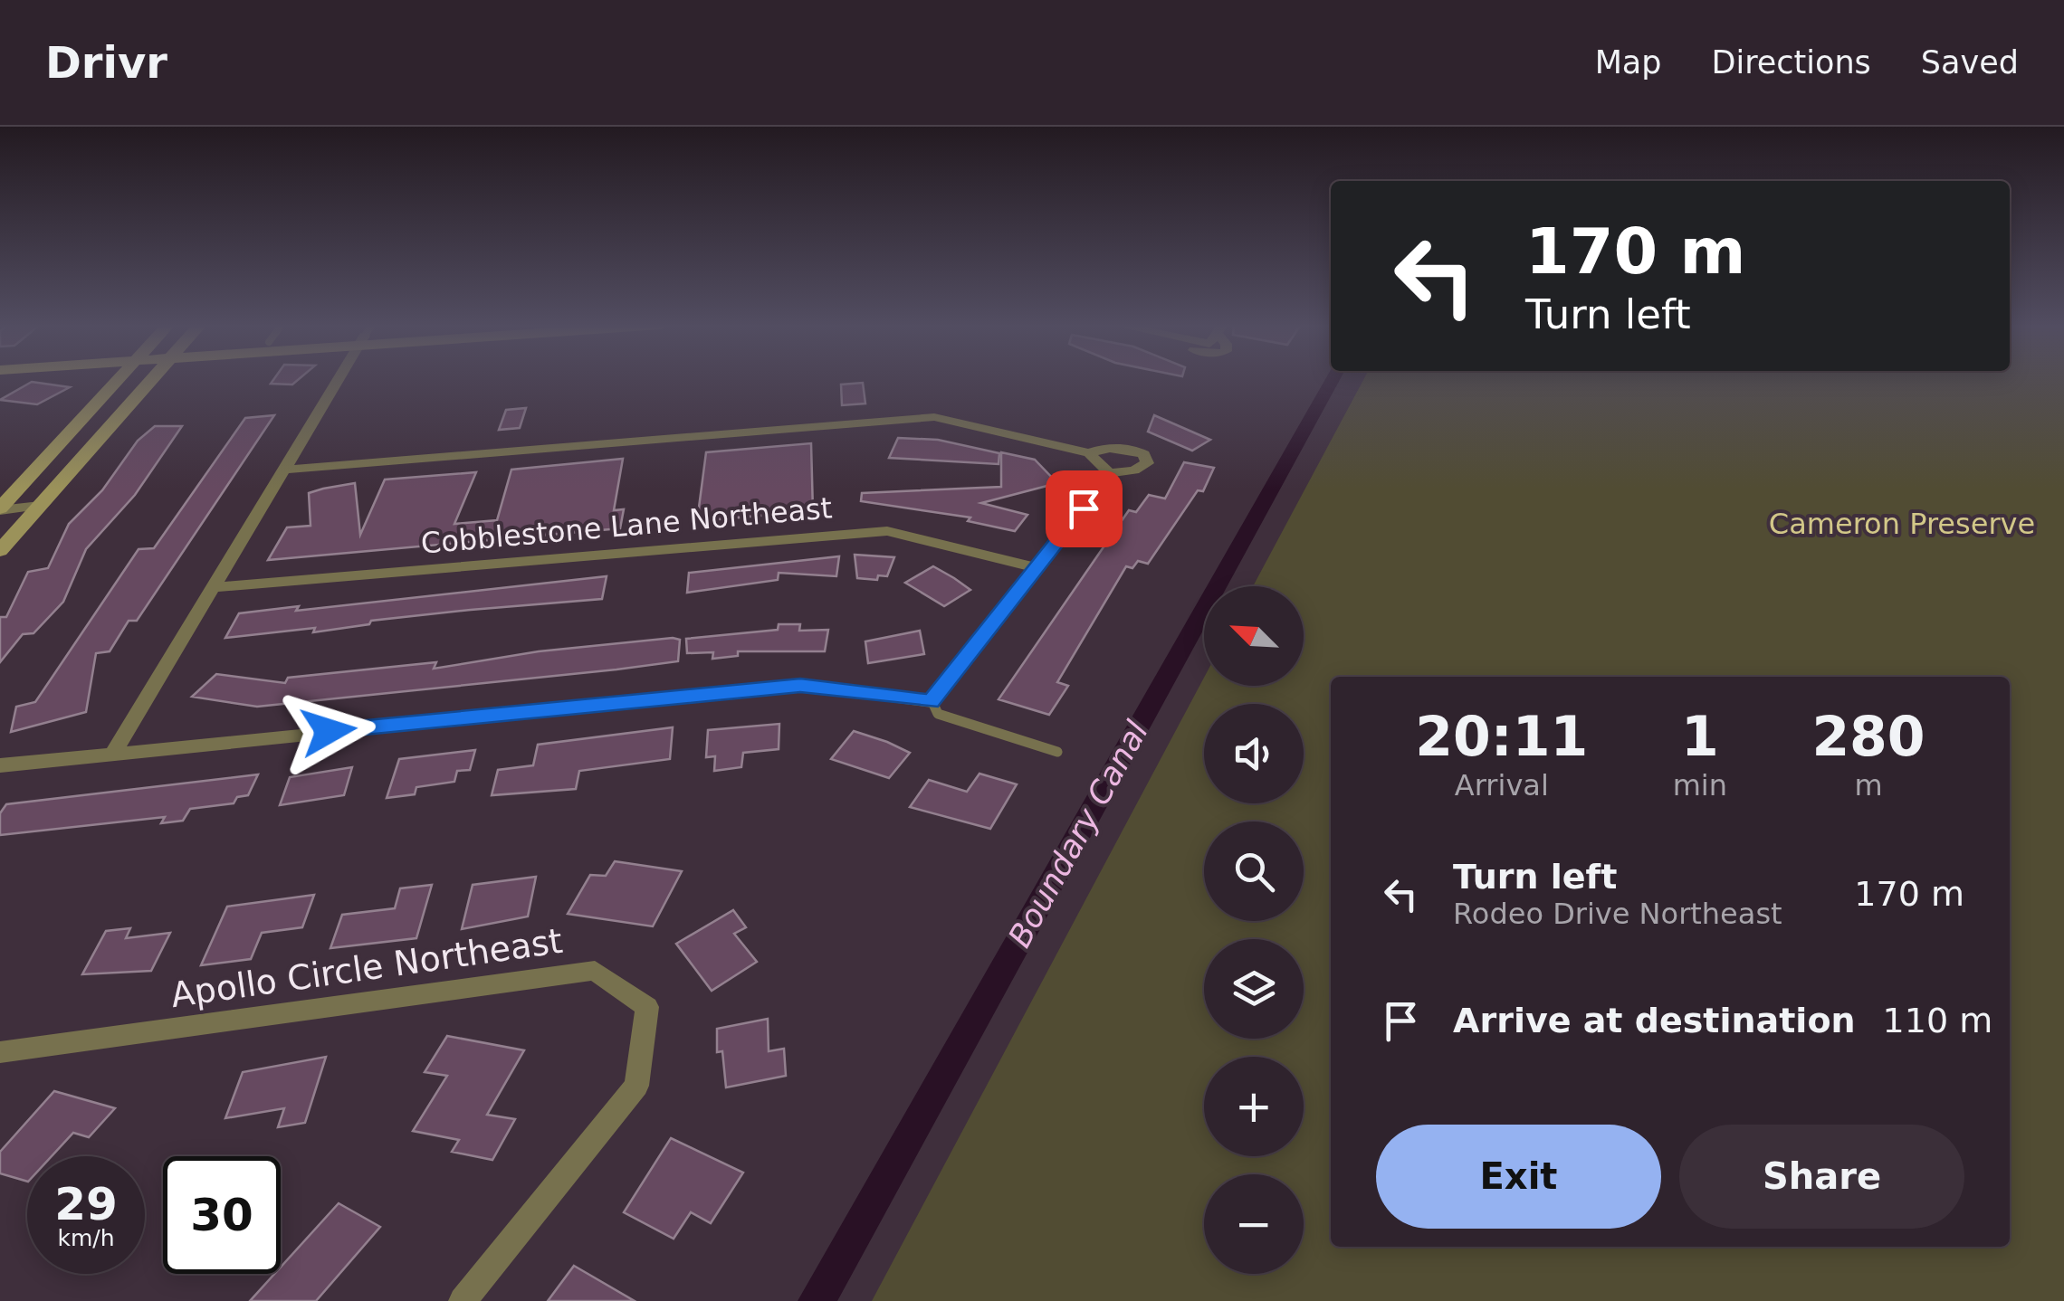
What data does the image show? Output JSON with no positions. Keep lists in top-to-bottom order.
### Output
{
  "streets": {
    "street": ["Cobblestone Lane Northeast", "Apollo Circle Northeast"]
  },
  "water": ["Boundary Canal"],
  "parks": ["Cameron Preserve"],
  "north": "top left",
  "page": {
    "header": "Drivr",
    "nav": ["Map", "Directions", "Saved"],
    "turn": ["170 m", "Turn left"],
    "map_buttons": ["+", "−"],
    "eta": [
      "20:11",
      "Arrival",
      "1",
      "min",
      "280",
      "m"
    ],
    "list": [
      {
        "name": "Turn left",
        "note": "Rodeo Drive Northeast",
        "value": "170 m"
      },
      {
        "name": "Arrive at destination",
        "value": "110 m"
      }
    ],
    "buttons": ["Exit", "Share"],
    "speed": "29 km/h",
    "limit": "30"
  }
}
